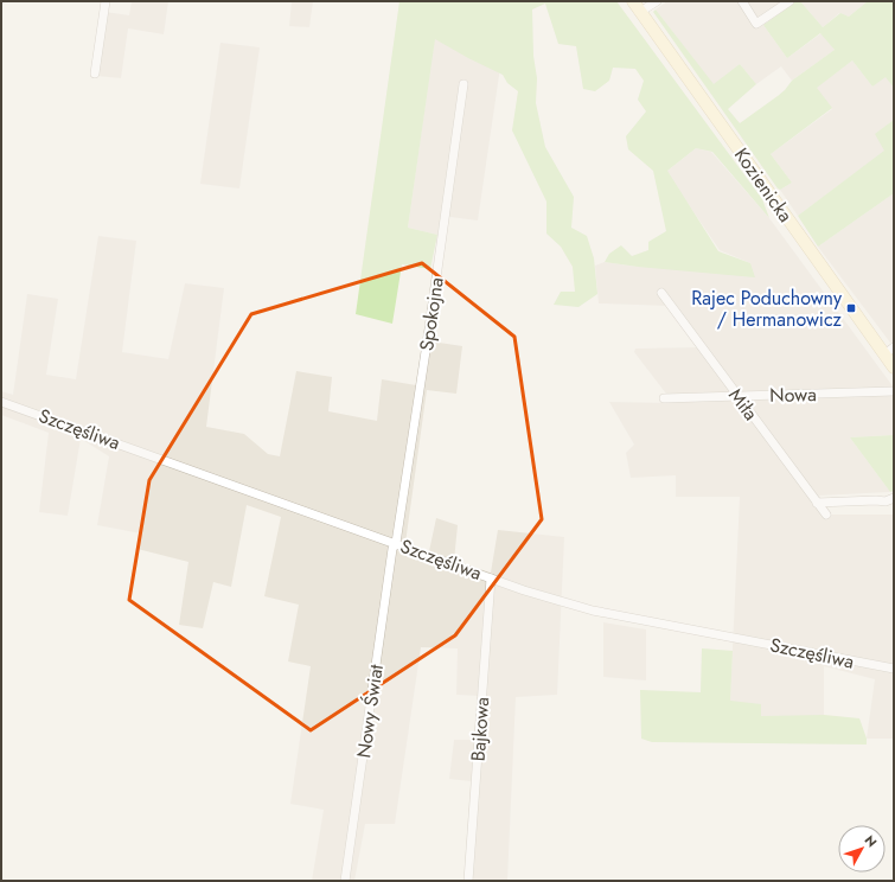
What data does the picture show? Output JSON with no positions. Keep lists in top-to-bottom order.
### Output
{
  "streets": {
    "main road": ["Kozienicka"],
    "street": [
      "Spokojna",
      "Nowa",
      "Miła",
      "Szczęśliwa",
      "Nowy Świat",
      "Bajkowa"
    ]
  },
  "crossings": [
    ["Spokojna", "Szczęśliwa"],
    ["Spokojna", "Nowy Świat"],
    ["Nowa", "Miła"],
    ["Szczęśliwa", "Nowy Świat"],
    ["Szczęśliwa", "Bajkowa"]
  ],
  "places": {
    "transit": ["Rajec Poduchowny / Hermanowicz"]
  },
  "north": "top right"
}
